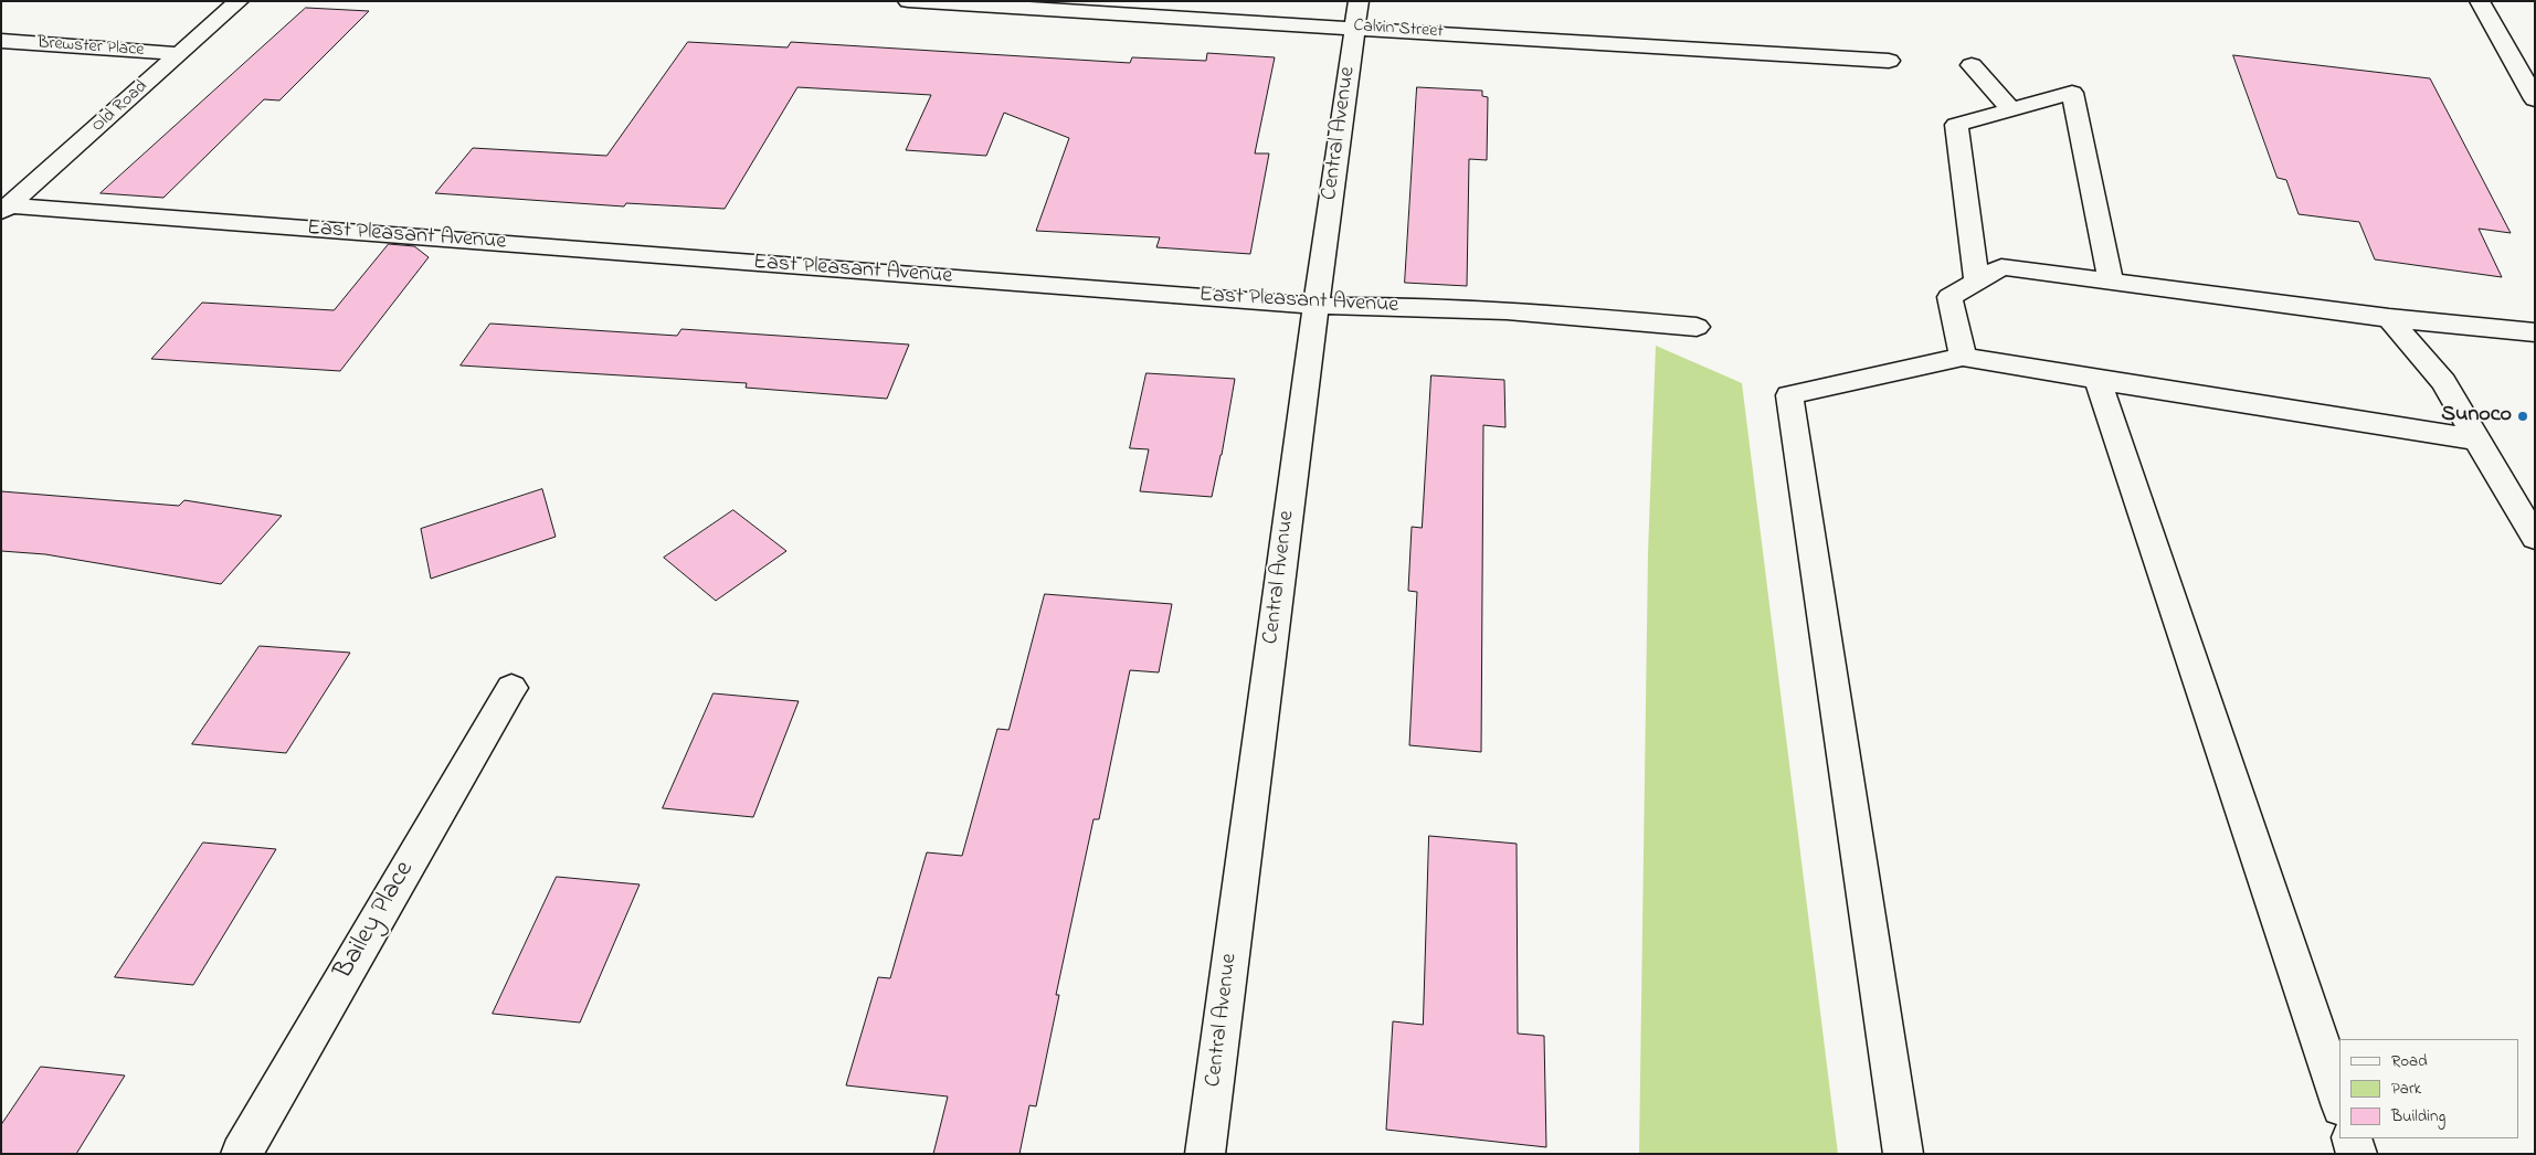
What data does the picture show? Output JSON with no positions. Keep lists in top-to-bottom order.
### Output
{
  "streets": {
    "street": [
      "Calvin Street",
      "Brewster Place",
      "Old Road",
      "Central Avenue",
      "East Pleasant Avenue",
      "Bailey Place"
    ]
  },
  "crossings": [
    ["Calvin Street", "Central Avenue"],
    ["Brewster Place", "Old Road"],
    ["Old Road", "East Pleasant Avenue"],
    ["Central Avenue", "East Pleasant Avenue"]
  ],
  "places": ["Sunoco"],
  "legend": ["Road", "Park", "Building"]
}
